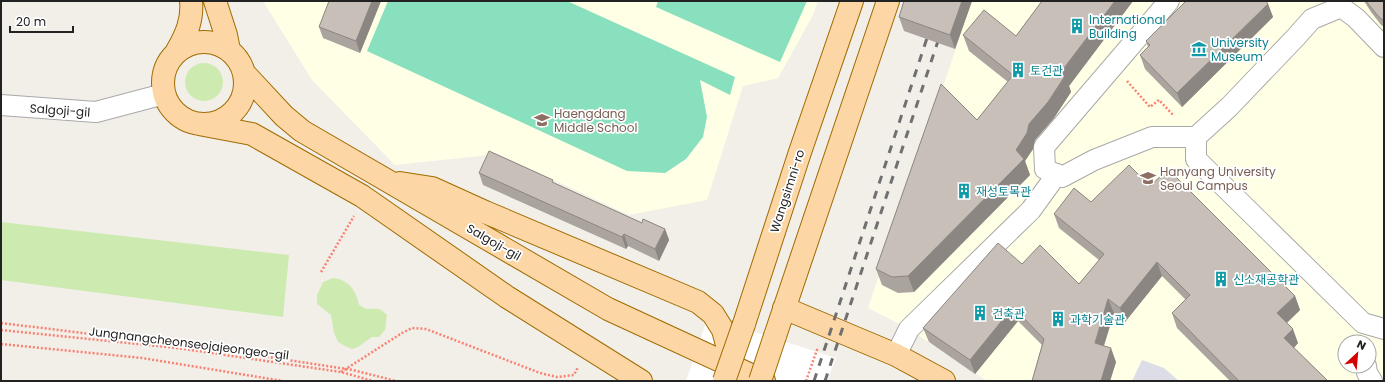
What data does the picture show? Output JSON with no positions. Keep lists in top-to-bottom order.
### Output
{
  "streets": {
    "main road": ["Salgoji-gil", "Wangsimni-ro"],
    "path": ["Jungnangcheonseojajeongeo-gil"]
  },
  "places": {
    "building": [
      "International Building",
      "토건관",
      "재성토목관",
      "신소재공학관",
      "건축관",
      "과학기술관"
    ],
    "museum": ["University Museum"],
    "school or university": ["Haengdang Middle School", "Hanyang University Seoul Campus"]
  },
  "scale_bar": "20 m",
  "north": "top right"
}
